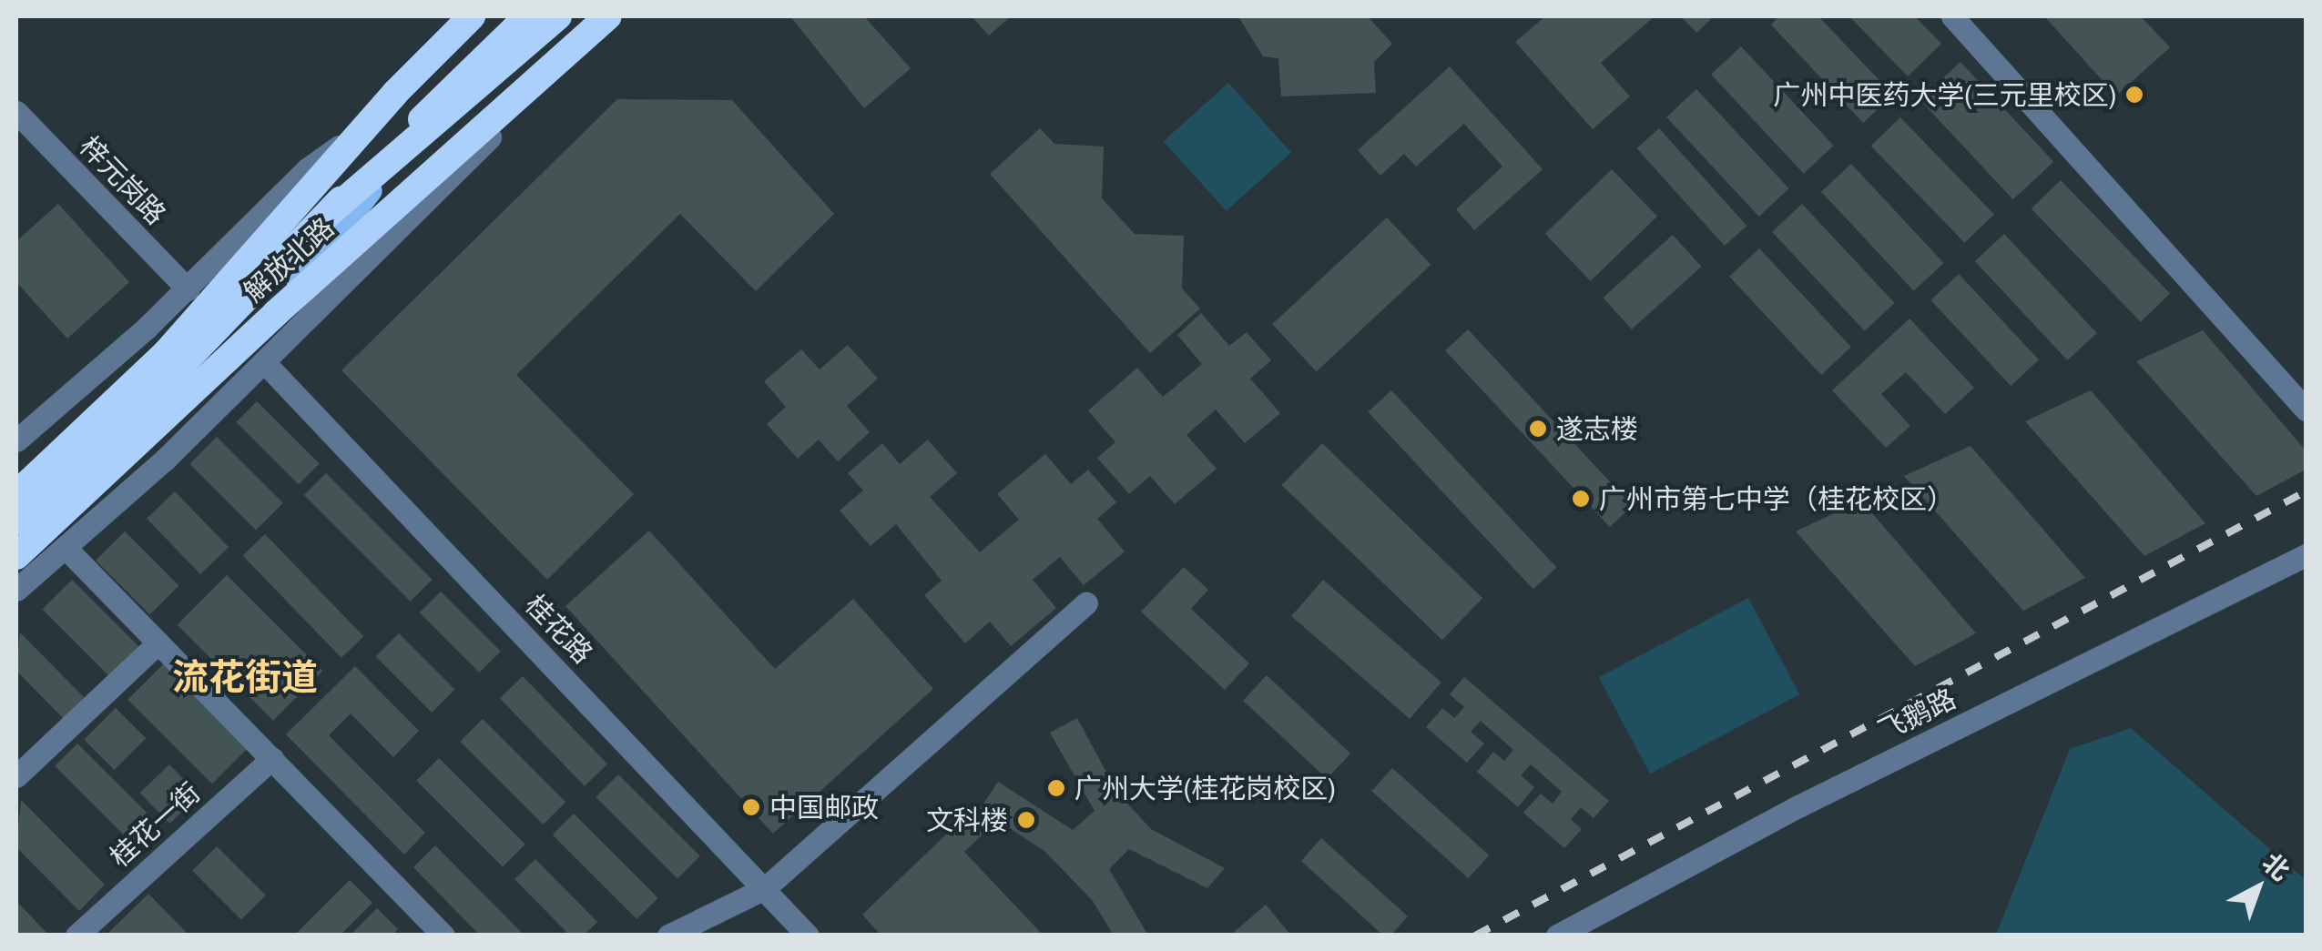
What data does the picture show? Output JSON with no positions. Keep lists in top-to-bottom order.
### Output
{
  "streets": {
    "highway": ["解放北路"],
    "street": [
      "梓元岗路",
      "桂花路",
      "飞鹅路",
      "桂花一街"
    ]
  },
  "districts": ["流花街道"],
  "places": [
    "广州中医药大学(三元里校区)",
    "遂志楼",
    "广州市第七中学（桂花校区）",
    "广州大学(桂花岗校区)",
    "中国邮政",
    "文科楼"
  ],
  "north": "top right"
}
